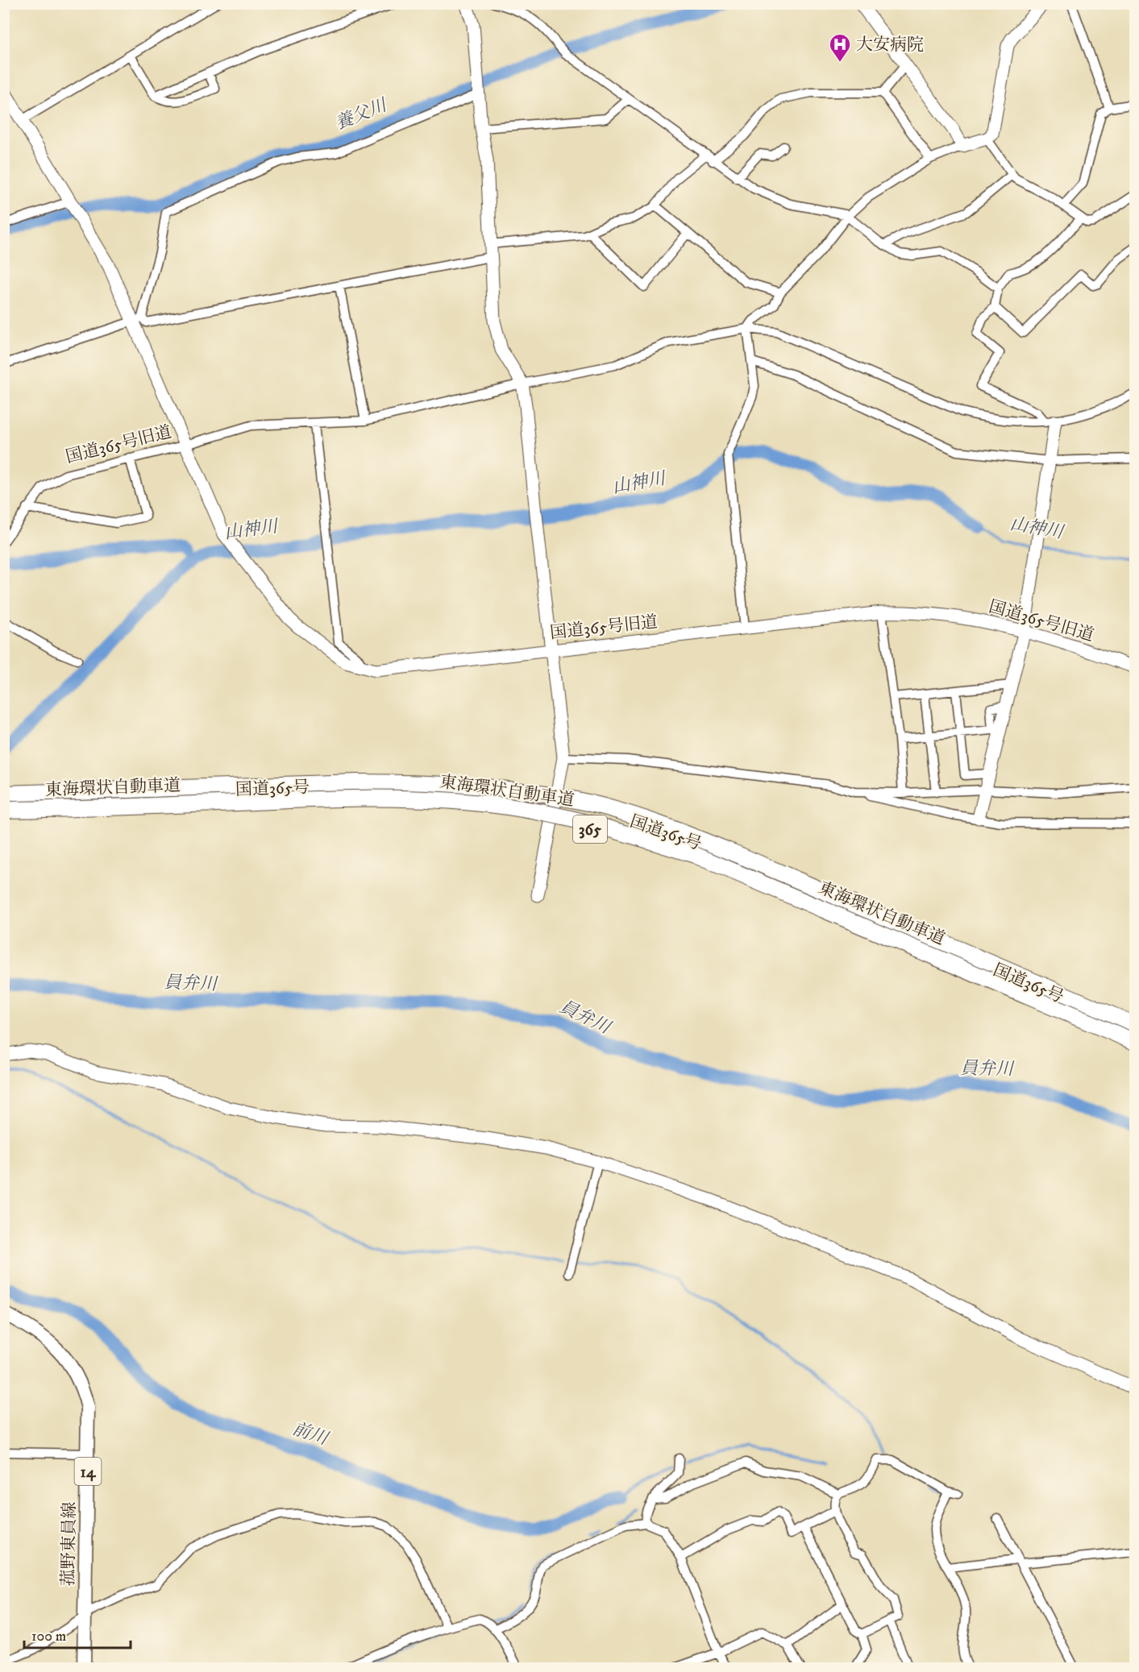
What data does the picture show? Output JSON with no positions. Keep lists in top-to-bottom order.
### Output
{
  "streets": {
    "highway": ["東海環状自動車道", "国道365号", "365"],
    "main road": ["14", "菰野東員線"],
    "street": ["国道365号旧道"]
  },
  "water": [
    "養父川",
    "山神川",
    "員弁川",
    "前川"
  ],
  "places": {
    "hospital": ["大安病院"]
  },
  "scale_bar": "100 m"
}
